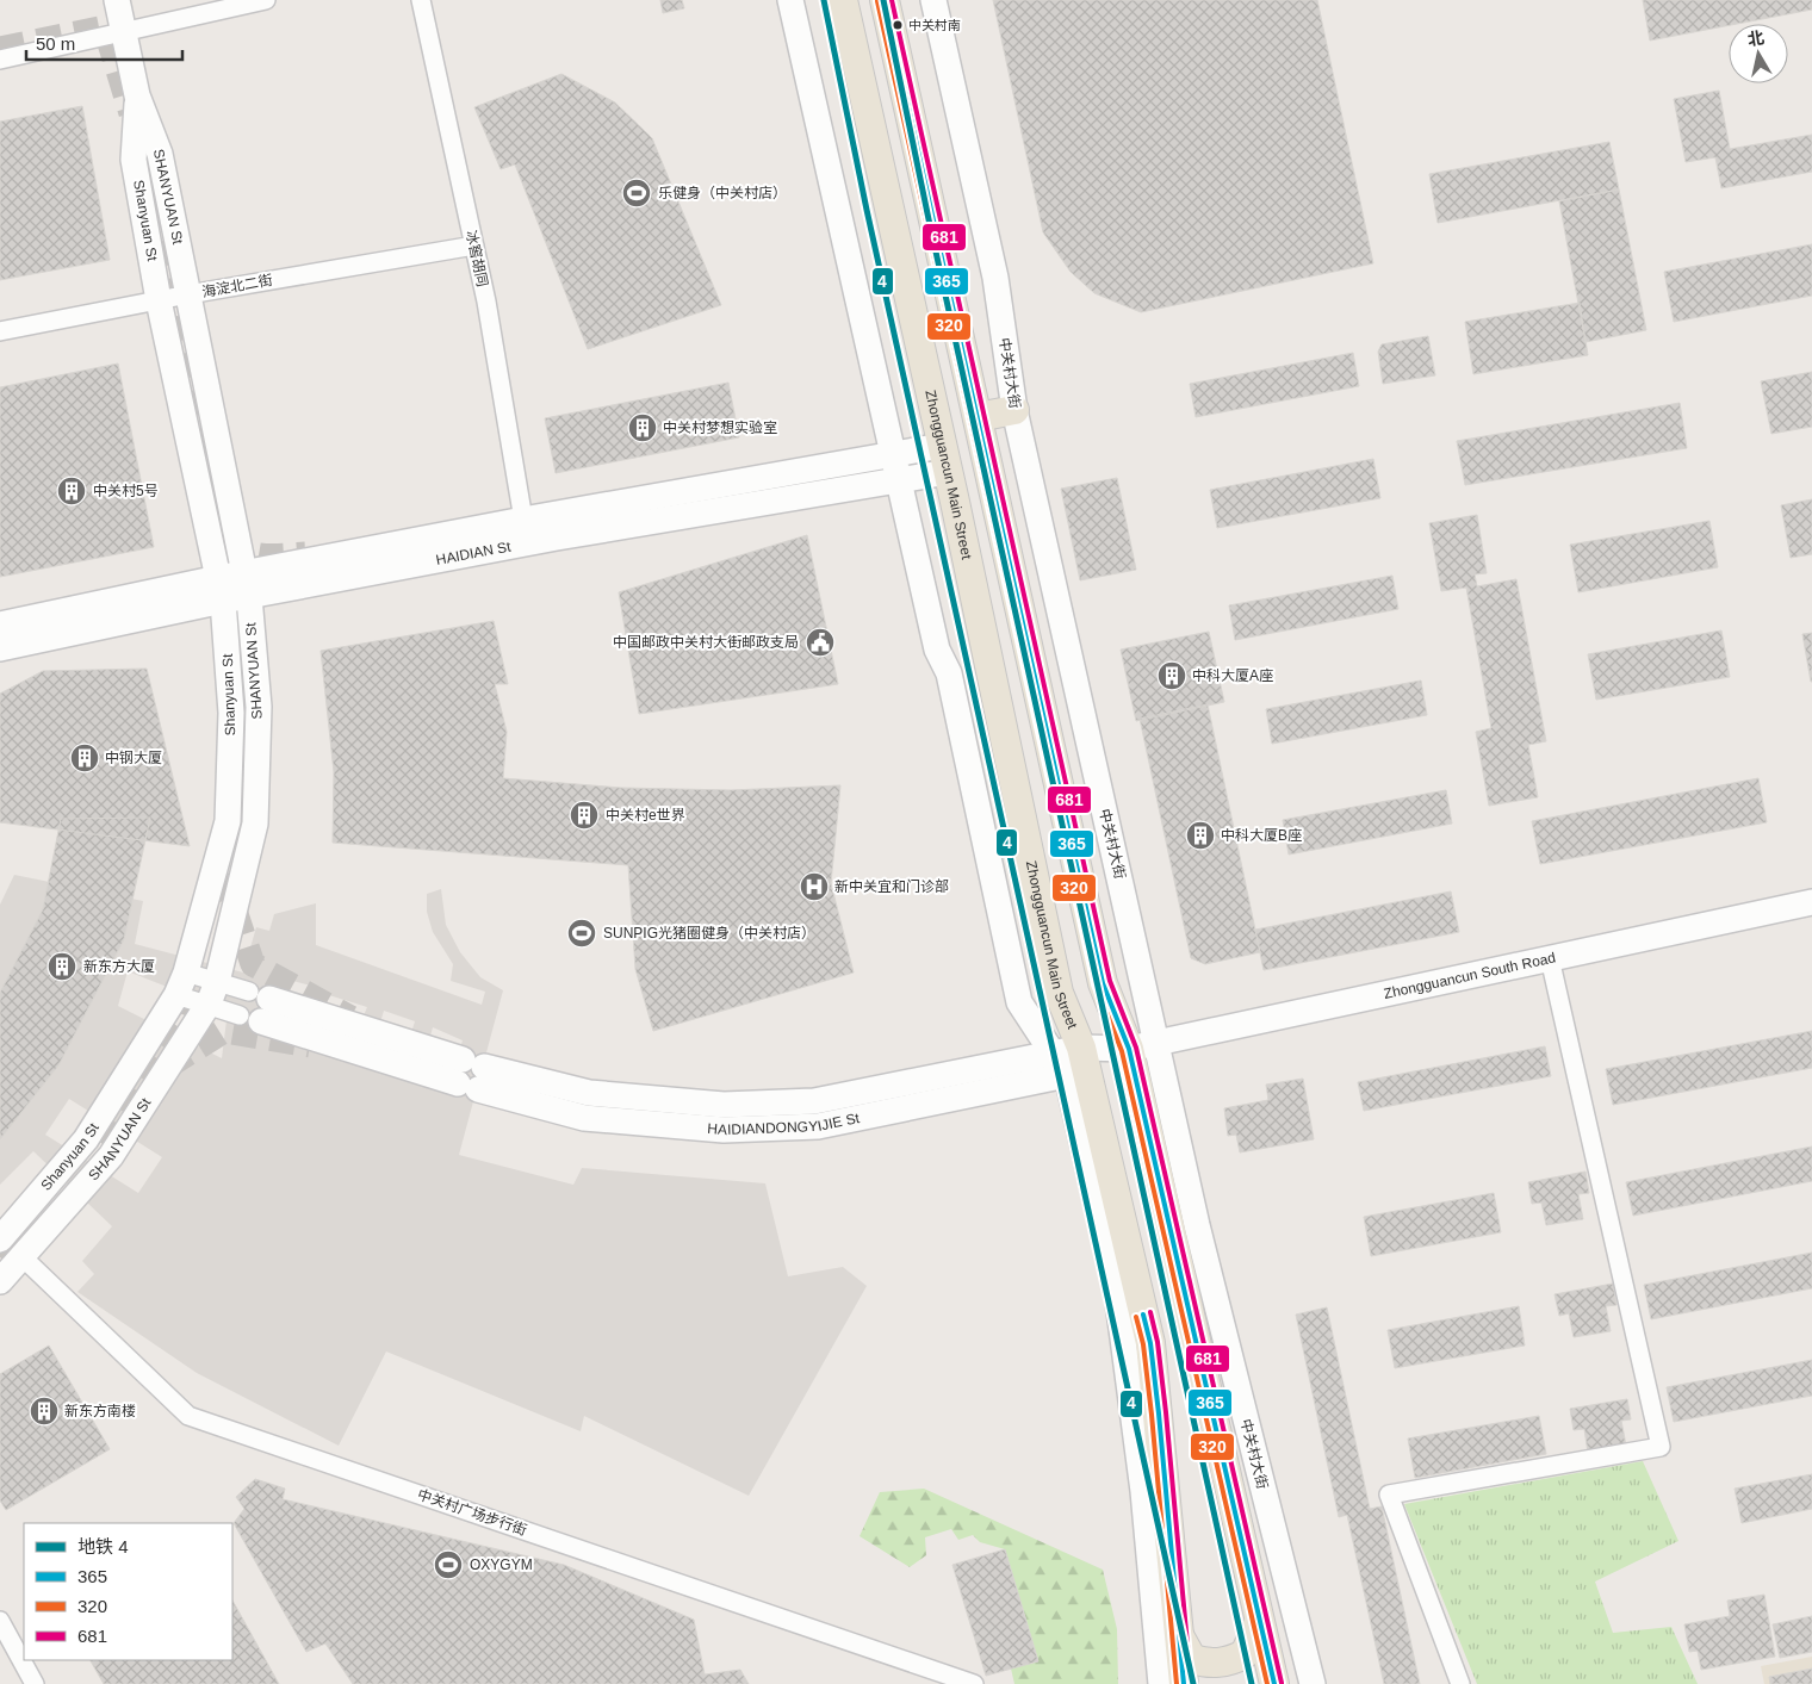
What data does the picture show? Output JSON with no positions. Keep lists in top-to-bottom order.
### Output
{
  "streets": {
    "main road": ["Zhongguancun Main Street"],
    "street": [
      "SHANYUAN St",
      "Shanyuan St",
      "冰窖胡同",
      "海淀北二街",
      "中关村大街",
      "HAIDIAN St",
      "Zhongguancun South Road",
      "HAIDIANDONGYIJIE St",
      "中关村广场步行街"
    ]
  },
  "crossings": [
    ["SHANYUAN St", "Shanyuan St"],
    ["SHANYUAN St", "海淀北二街"],
    ["SHANYUAN St", "HAIDIAN St"],
    ["SHANYUAN St", "HAIDIANDONGYIJIE St"],
    ["SHANYUAN St", "中关村广场步行街"],
    ["Shanyuan St", "海淀北二街"],
    ["Shanyuan St", "HAIDIAN St"],
    ["Shanyuan St", "HAIDIANDONGYIJIE St"],
    ["冰窖胡同", "海淀北二街"],
    ["冰窖胡同", "HAIDIAN St"],
    ["中关村大街", "Zhongguancun South Road"],
    ["Zhongguancun Main Street", "HAIDIAN St"],
    ["Zhongguancun Main Street", "Zhongguancun South Road"],
    ["Zhongguancun Main Street", "HAIDIANDONGYIJIE St"],
    ["Zhongguancun South Road", "HAIDIANDONGYIJIE St"]
  ],
  "places": {
    "other": ["中关村南"],
    "sports": ["乐健身（中关村店）", "SUNPIG光猪圈健身（中关村店）", "OXYGYM"],
    "building": [
      "中关村梦想实验室",
      "中关村5号",
      "中科大厦A座",
      "中钢大厦",
      "中关村e世界",
      "中科大厦B座",
      "新东方大厦",
      "新东方南楼"
    ],
    "public building": ["中国邮政中关村大街邮政支局"],
    "hospital": ["新中关宜和门诊部"]
  },
  "lines": [
    "metro line 4",
    "transit line 365",
    "transit line 681",
    "transit line 320"
  ],
  "legend": [
    "地铁 4",
    "365",
    "320",
    "681"
  ],
  "scale_bar": "50 m",
  "north": "top"
}
